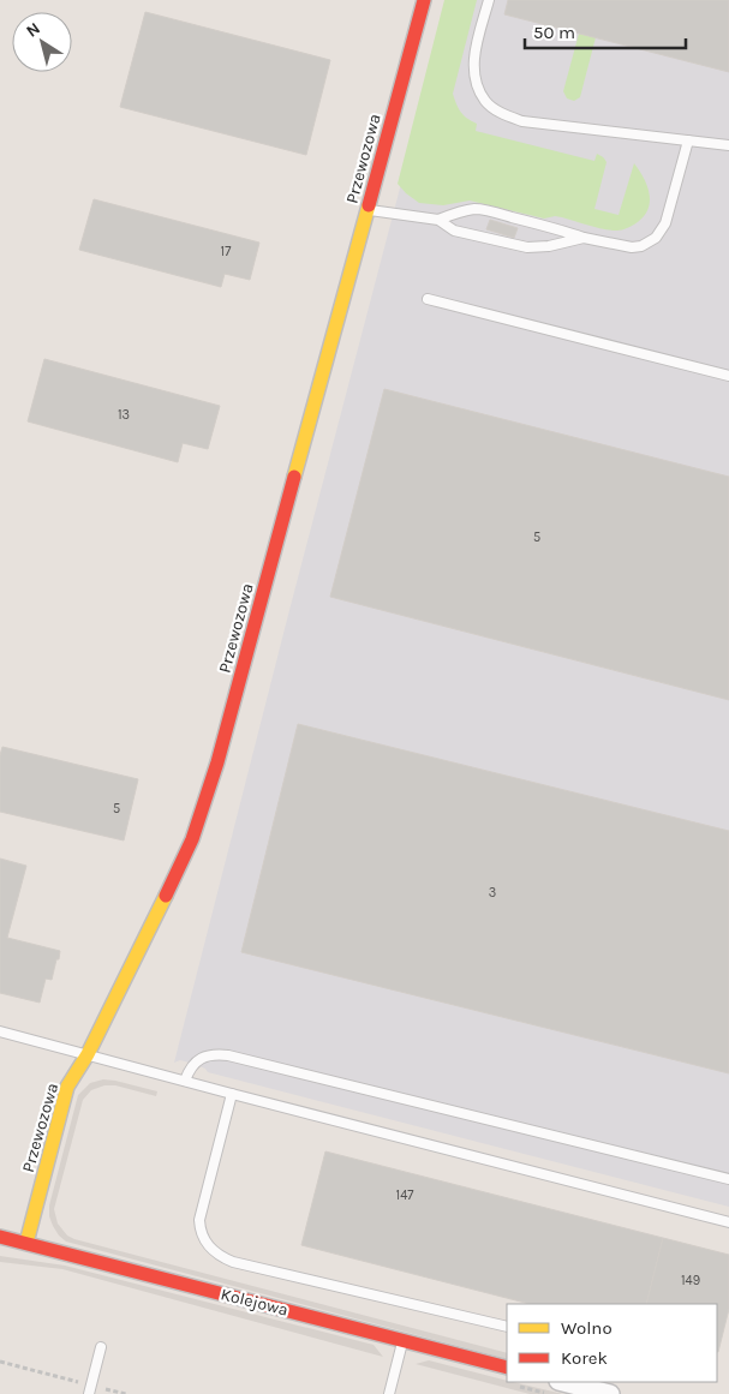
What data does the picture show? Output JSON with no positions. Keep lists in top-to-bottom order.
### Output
{
  "streets": {
    "street": ["Przewozowa", "Kolejowa"]
  },
  "crossings": [
    ["Przewozowa", "Kolejowa"]
  ],
  "house_numbers": [
    "17",
    "13",
    "5",
    "5",
    "3",
    "147",
    "149"
  ],
  "legend": ["Wolno", "Korek"],
  "scale_bar": "50 m",
  "north": "top left"
}
